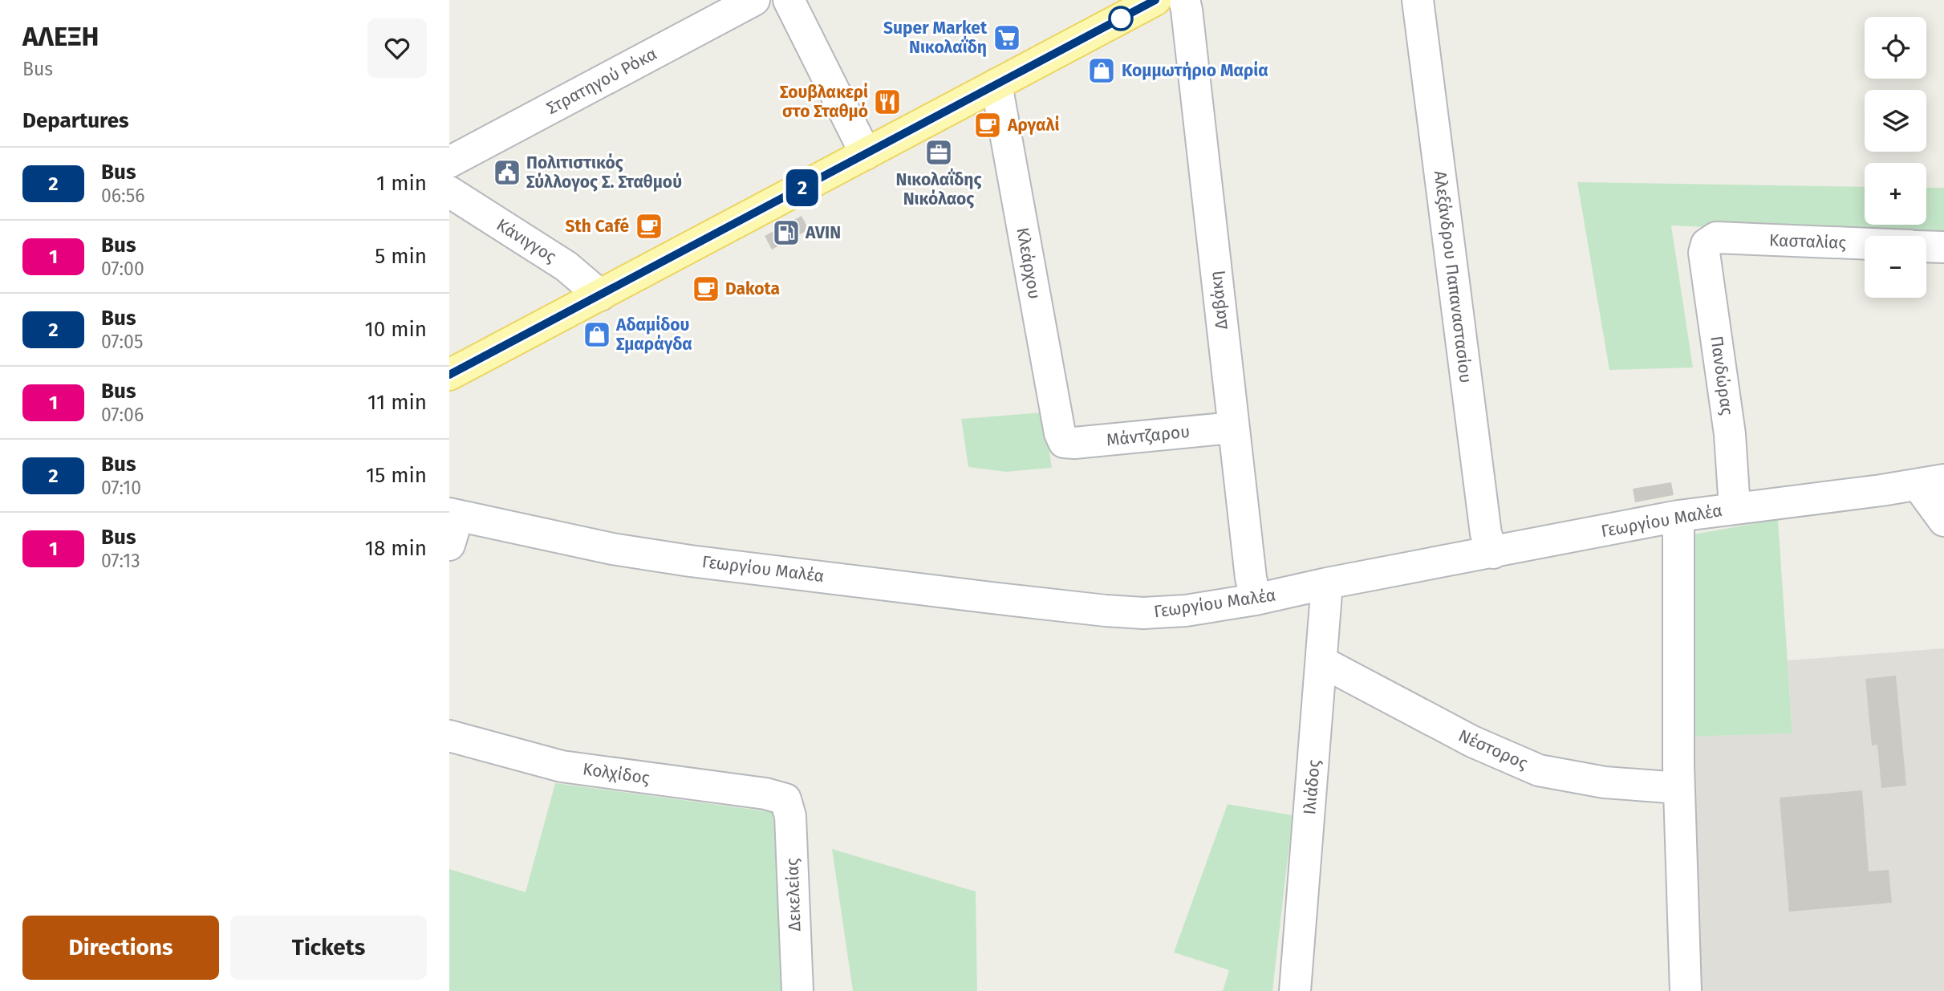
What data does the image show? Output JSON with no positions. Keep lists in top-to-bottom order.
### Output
{
  "streets": {
    "street": [
      "Στρατηγού Ρόκα",
      "Κάνιγγος",
      "Κασταλίας",
      "Κλεάρχου",
      "Αλεξάνδρου Παπαναστασίου",
      "Δαβάκη",
      "Πανδώρας",
      "Μάντζαρου",
      "Γεωργίου Μαλέα",
      "Νέστορος",
      "Κολχίδος",
      "Ιλιάδος",
      "Δεκελείας"
    ]
  },
  "crossings": [
    ["Κασταλίας", "Πανδώρας"],
    ["Κλεάρχου", "Μάντζαρου"],
    ["Αλεξάνδρου Παπαναστασίου", "Γεωργίου Μαλέα"],
    ["Δαβάκη", "Μάντζαρου"],
    ["Δαβάκη", "Γεωργίου Μαλέα"],
    ["Πανδώρας", "Γεωργίου Μαλέα"],
    ["Γεωργίου Μαλέα", "Ιλιάδος"],
    ["Νέστορος", "Ιλιάδος"],
    ["Κολχίδος", "Δεκελείας"]
  ],
  "places": {
    "supermarket": ["Super Market Νικολαΐδη"],
    "shop": ["Κομμωτήριο Μαρία", "Αδαμίδου Σμαράγδα"],
    "restaurant": ["Σουβλακερί στο Σταθμό"],
    "cafe": ["Αργαλί", "Sth Café", "Dakota"],
    "office": ["Νικολαΐδης Νικόλαος"],
    "public building": ["Πολιτιστικός Σύλλογος Σ. Σταθμού"],
    "fuel station": ["AVIN"]
  },
  "lines": ["bus line 2"],
  "page": {
    "heading": [
      ["ΑΛΕΞΗ", "Bus"],
      "Departures"
    ],
    "on_map": "2",
    "map_buttons": ["+", "−"],
    "list": [
      {
        "mark": "2",
        "name": "Bus",
        "note": "06:56",
        "value": "1 min"
      },
      {
        "mark": "1",
        "name": "Bus",
        "note": "07:00",
        "value": "5 min"
      },
      {
        "mark": "2",
        "name": "Bus",
        "note": "07:05",
        "value": "10 min"
      },
      {
        "mark": "1",
        "name": "Bus",
        "note": "07:06",
        "value": "11 min"
      },
      {
        "mark": "2",
        "name": "Bus",
        "note": "07:10",
        "value": "15 min"
      },
      {
        "mark": "1",
        "name": "Bus",
        "note": "07:13",
        "value": "18 min"
      }
    ],
    "buttons": ["Directions", "Tickets"]
  }
}
